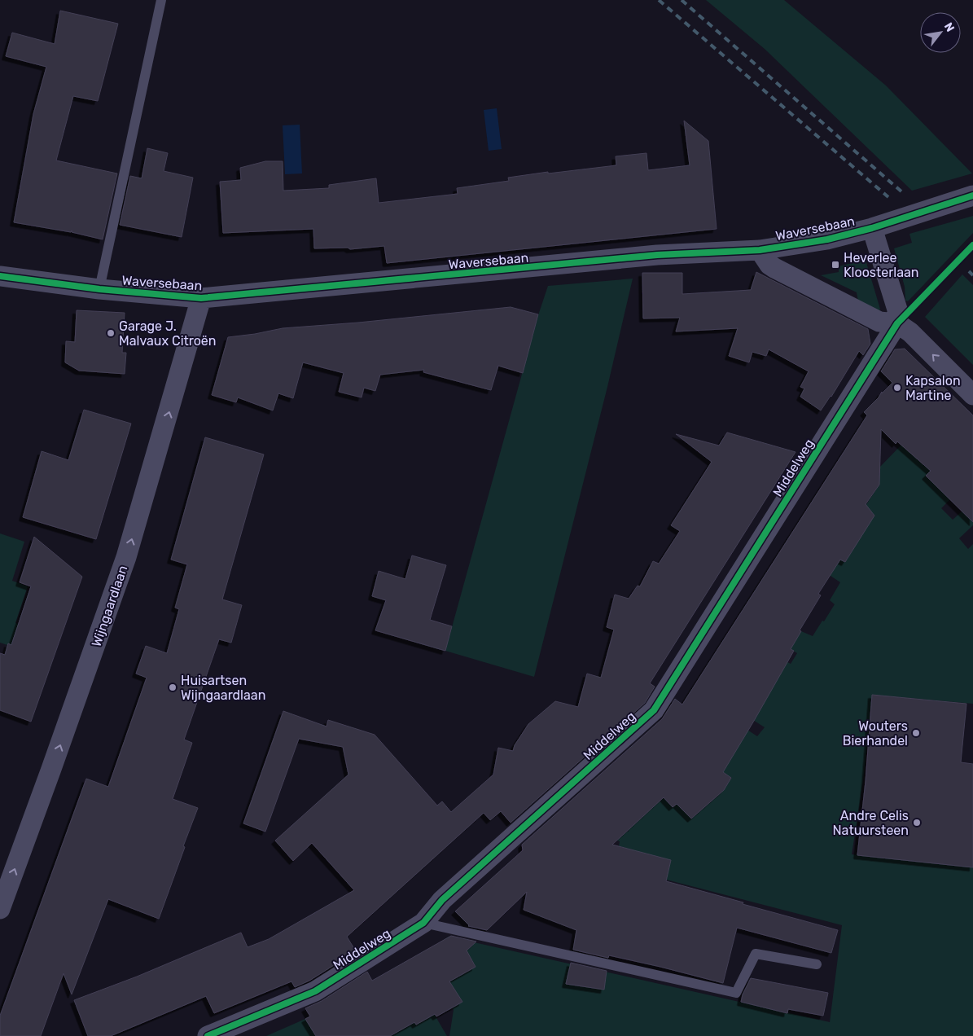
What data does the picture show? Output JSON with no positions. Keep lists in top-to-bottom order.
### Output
{
  "streets": {
    "street": ["Waversebaan", "Middelweg", "Wijngaardlaan"]
  },
  "crossings": [
    ["Waversebaan", "Middelweg"],
    ["Waversebaan", "Wijngaardlaan"]
  ],
  "one_way": ["Wijngaardlaan"],
  "places": {
    "transit": ["Heverlee Kloosterlaan"],
    "other": [
      "Garage J. Malvaux Citroën",
      "Kapsalon Martine",
      "Huisartsen Wijngaardlaan",
      "Wouters Bierhandel",
      "Andre Celis Natuursteen"
    ]
  },
  "north": "top right"
}
